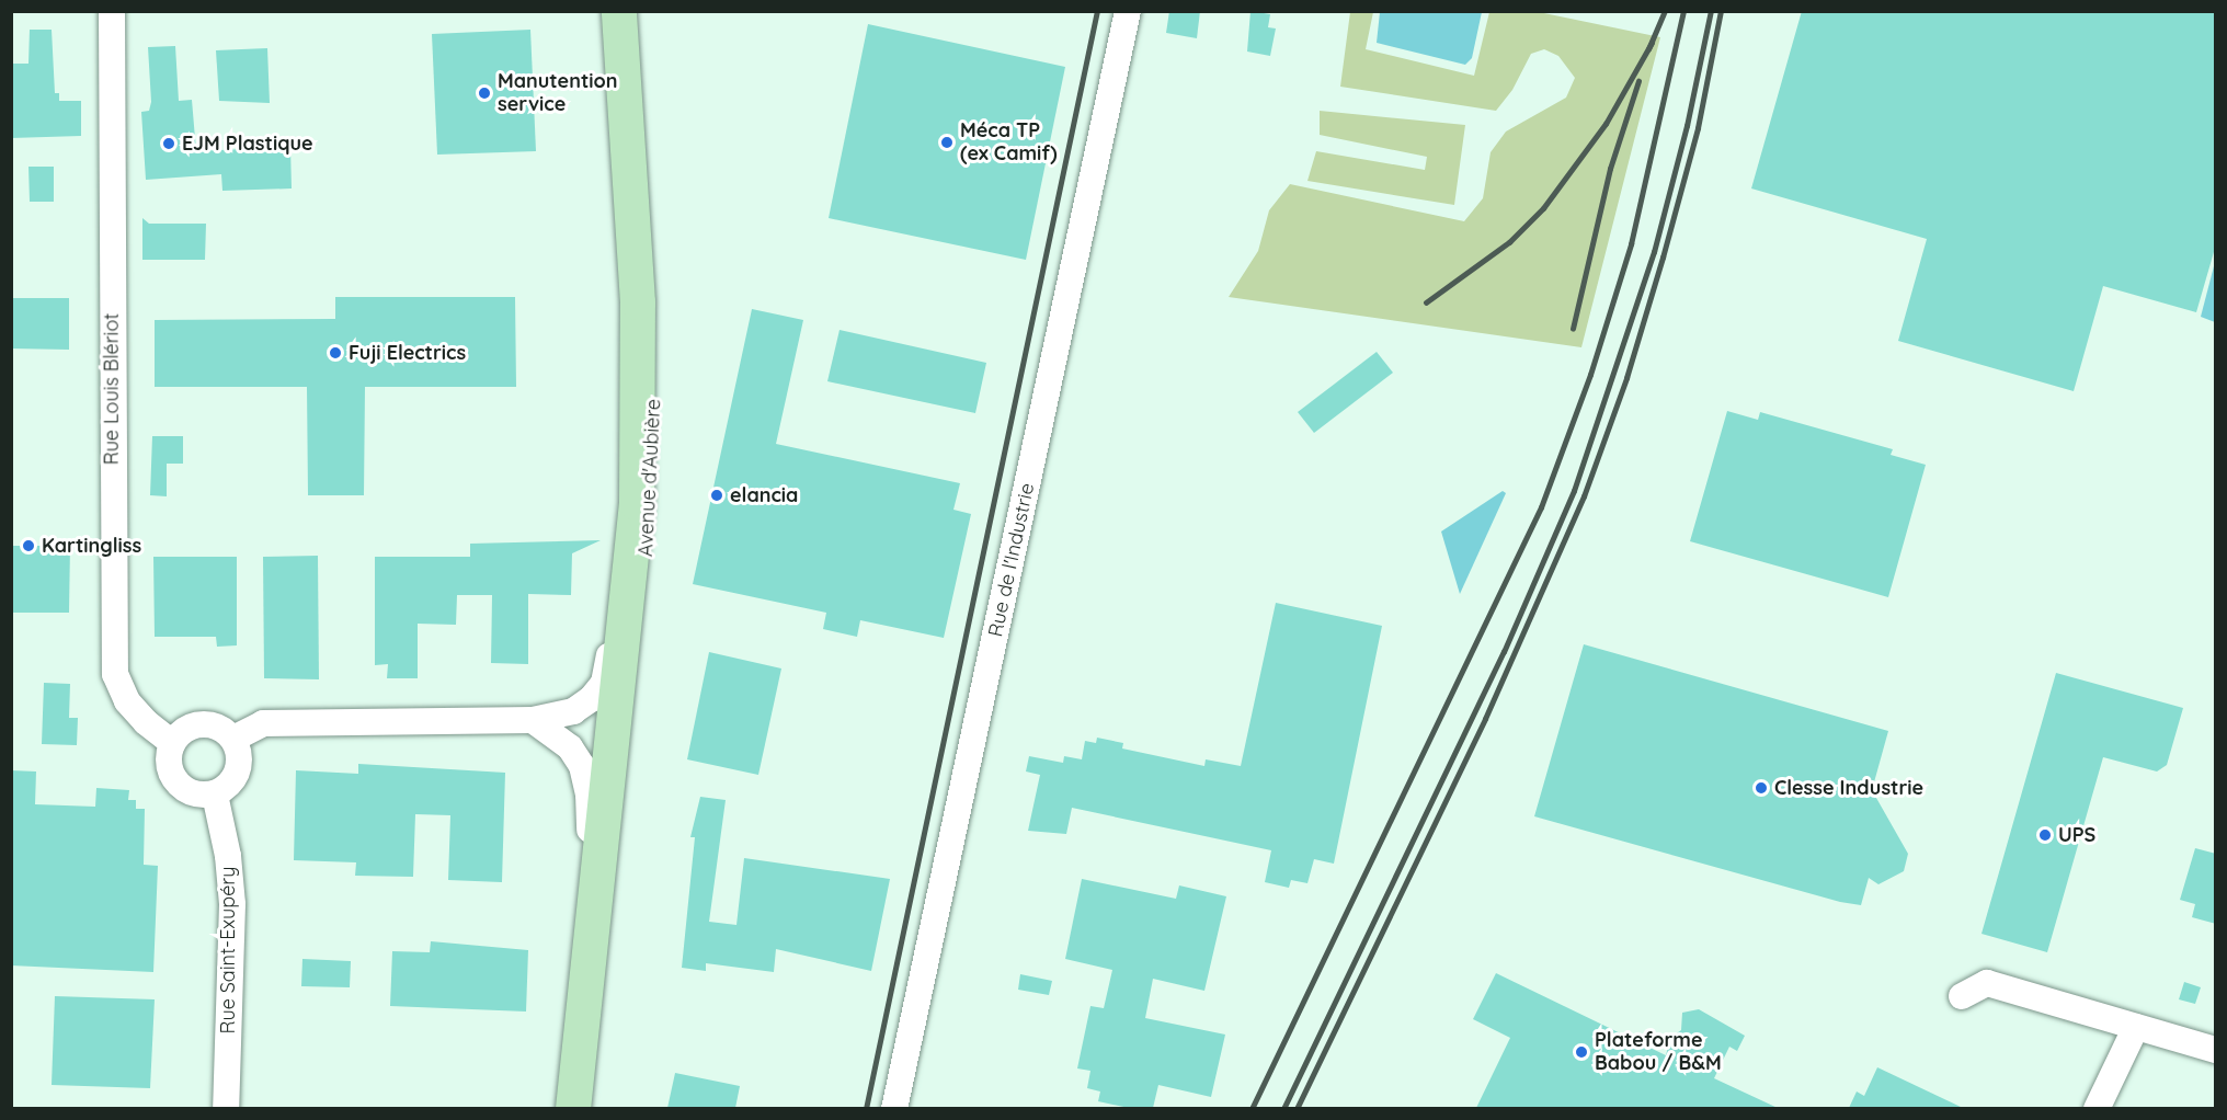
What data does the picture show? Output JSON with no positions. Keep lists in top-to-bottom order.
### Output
{
  "streets": {
    "main road": ["Avenue d'Aubière"],
    "street": ["Rue Louis Blériot", "Rue de l'Industrie", "Rue Saint-Exupéry"]
  },
  "crossings": [
    ["Rue Louis Blériot", "Rue Saint-Exupéry"]
  ],
  "places": [
    "Manutention service",
    "Méca TP (ex Camif)",
    "EJM Plastique",
    "Fuji Electrics",
    "elancia",
    "Kartingliss",
    "Clesse Industrie",
    "UPS",
    "Plateforme Babou / B&M"
  ]
}
